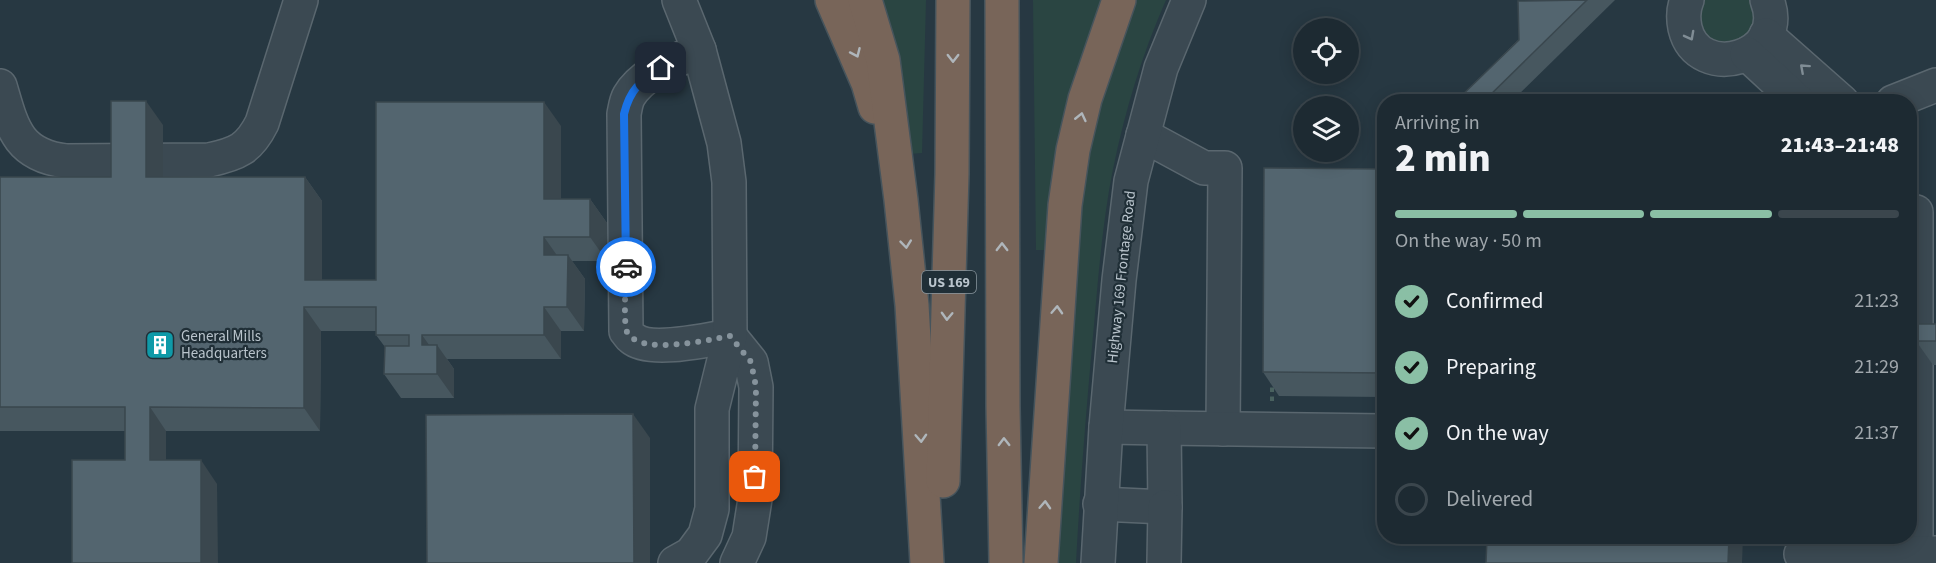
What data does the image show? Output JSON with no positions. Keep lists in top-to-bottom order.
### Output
{
  "streets": {
    "highway": ["US 169"],
    "street": ["Highway 169 Frontage Road"]
  },
  "places": {
    "building": ["General Mills Headquarters"]
  },
  "page": {
    "heading": ["2 min", "Arriving in", "21:43–21:48"],
    "bar": "On the way · 50 m",
    "list": [
      ["Confirmed", "21:23"],
      ["Preparing", "21:29"],
      ["On the way", "21:37"],
      "Delivered"
    ]
  }
}
